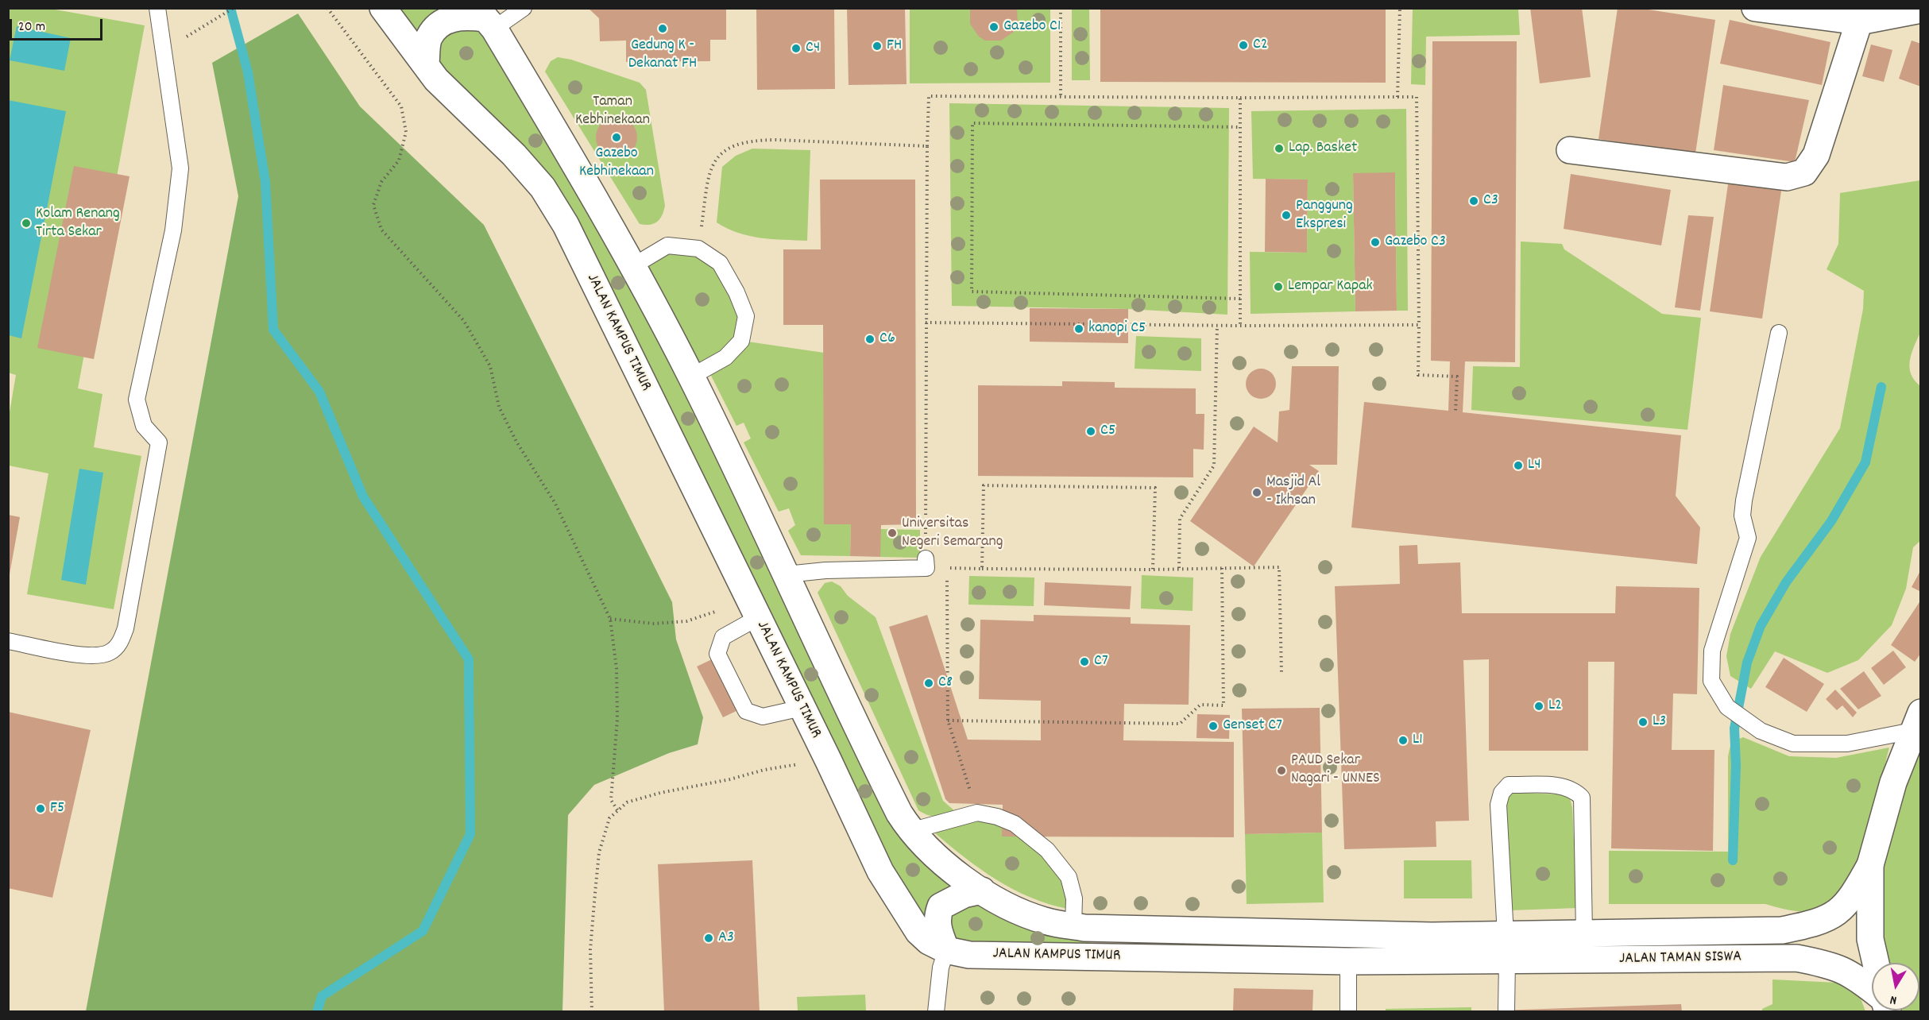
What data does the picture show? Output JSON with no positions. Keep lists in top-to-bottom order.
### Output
{
  "streets": {
    "street": ["JALAN KAMPUS TIMUR", "JALAN TAMAN SISWA"]
  },
  "crossings": [
    ["JALAN KAMPUS TIMUR", "JALAN TAMAN SISWA"]
  ],
  "parks": ["Taman Kebhinekaan"],
  "places": [
    "Gazebo C1",
    "Gedung K - Dekanat FH",
    "C2",
    "FH",
    "C4",
    "Gazebo Kebhinekaan",
    "Lap. Basket",
    "C3",
    "Panggung Ekspresi",
    "Kolam Renang Tirta Sekar",
    "Gazebo C3",
    "Lempar Kapak",
    "kanopi C5",
    "C6",
    "C5",
    "L4",
    "Masjid Al - Ikhsan",
    "Universitas Negeri Semarang",
    "C7",
    "C8",
    "L2",
    "L3",
    "Genset C7",
    "L1",
    "PAUD Sekar Nagari - UNNES",
    "F5",
    "A3"
  ],
  "scale_bar": "20 m",
  "north": "bottom"
}
